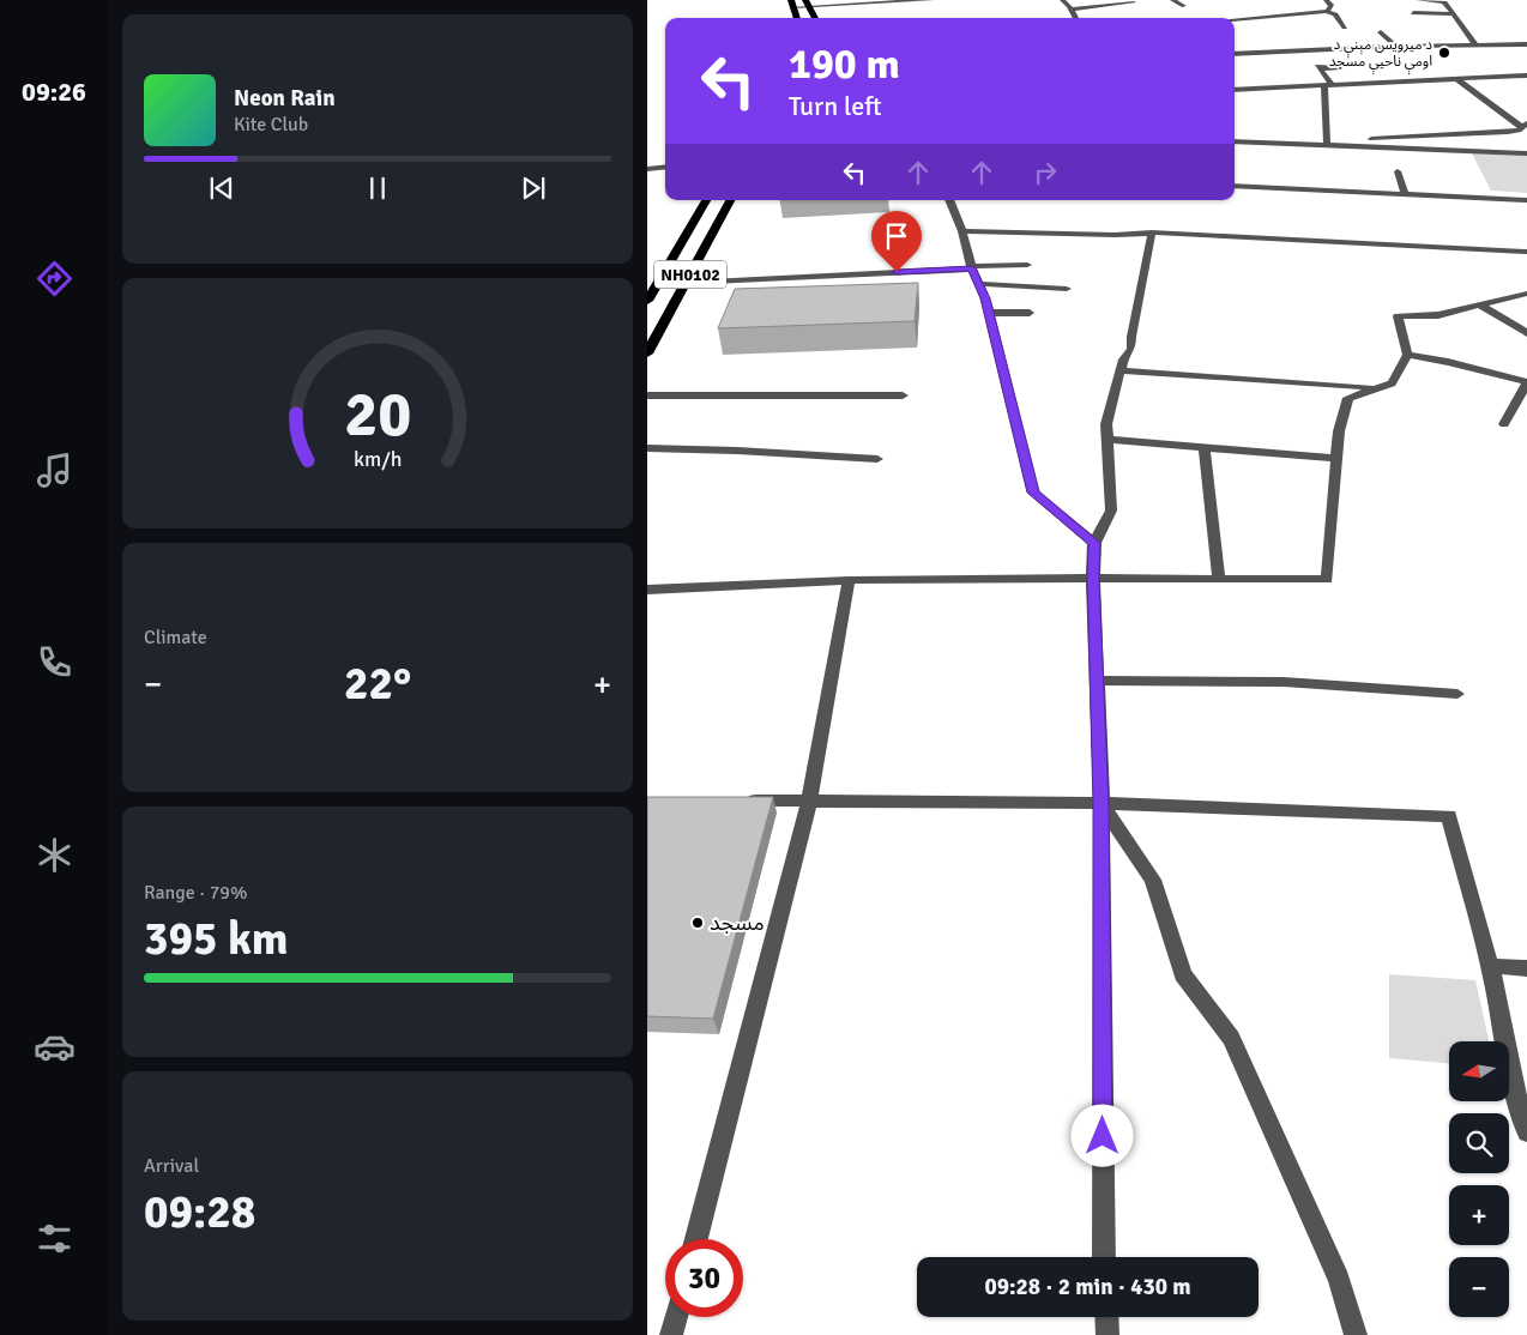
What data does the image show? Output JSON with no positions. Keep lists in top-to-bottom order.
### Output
{
  "streets": {
    "highway": ["NH0102"]
  },
  "places": ["د ميرویس مېنې د اومې ناحيې مسجد", "مسجد"],
  "north": "left",
  "page": {
    "tabs": "09:26",
    "turn": ["190 m", "Turn left"],
    "song": ["Neon Rain", "Kite Club"],
    "tile": [
      "Climate",
      ["Range · 79%", "395 km"],
      ["Arrival", "09:28"]
    ],
    "heat": ["−", "22°", "+"],
    "map_buttons": ["+", "−"],
    "limit": "30",
    "trip": "09:28 · 2 min · 430 m",
    "gauge": ["20", "km/h"]
  }
}
